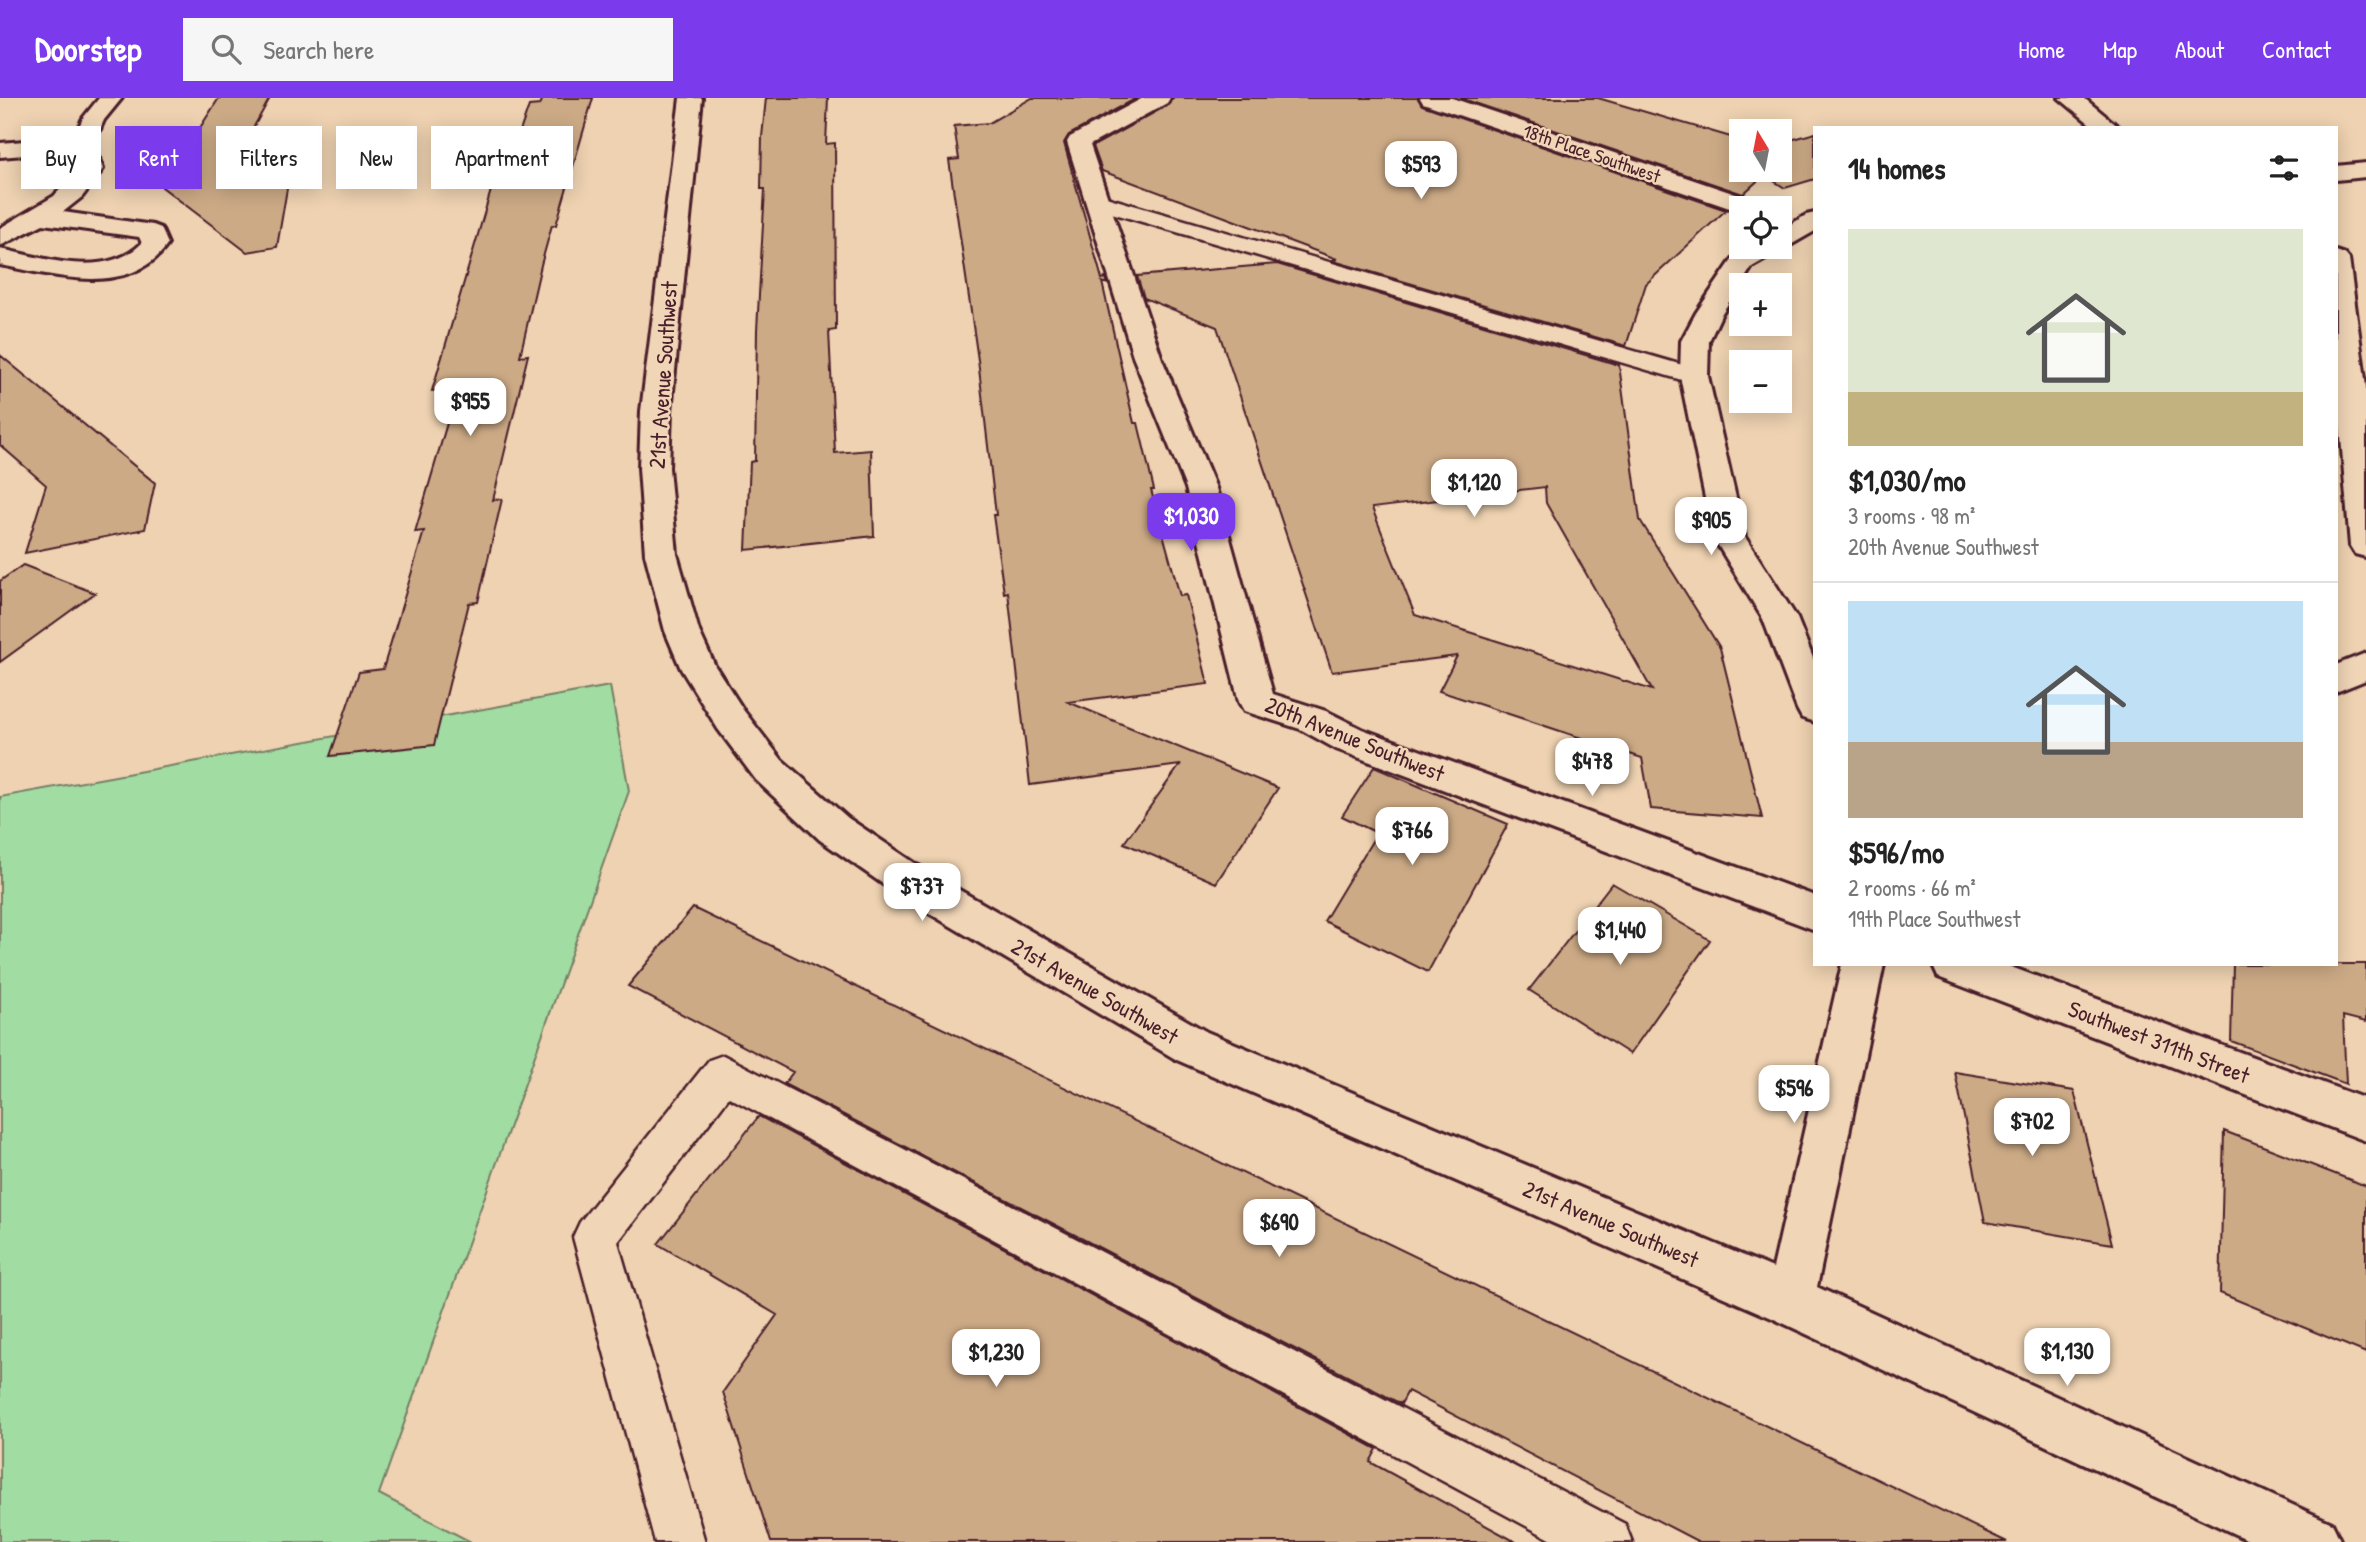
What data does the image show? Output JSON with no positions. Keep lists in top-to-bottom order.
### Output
{
  "streets": {
    "street": [
      "18th Place Southwest",
      "21st Avenue Southwest",
      "20th Avenue Southwest",
      "Southwest 311th Street"
    ]
  },
  "north": "top",
  "page": {
    "header": "Doorstep",
    "search": "Search here",
    "nav": [
      "Home",
      "Map",
      "About",
      "Contact"
    ],
    "map_buttons": ["+", "−"],
    "chip": [
      "Buy",
      "Rent",
      "Filters",
      "New",
      "Apartment"
    ],
    "heading": "14 homes",
    "price": [
      "$593",
      "$955",
      "$1,120",
      "$1,030",
      "$905",
      "$478",
      "$766",
      "$737",
      "$1,440",
      "$596",
      "$702",
      "$690",
      "$1,130",
      "$1,230"
    ],
    "list": [
      {
        "name": "$1,030/mo",
        "note": "3 rooms · 98 m² · 20th Avenue Southwest"
      },
      {
        "name": "$596/mo",
        "note": "2 rooms · 66 m² · 19th Place Southwest"
      }
    ]
  }
}
